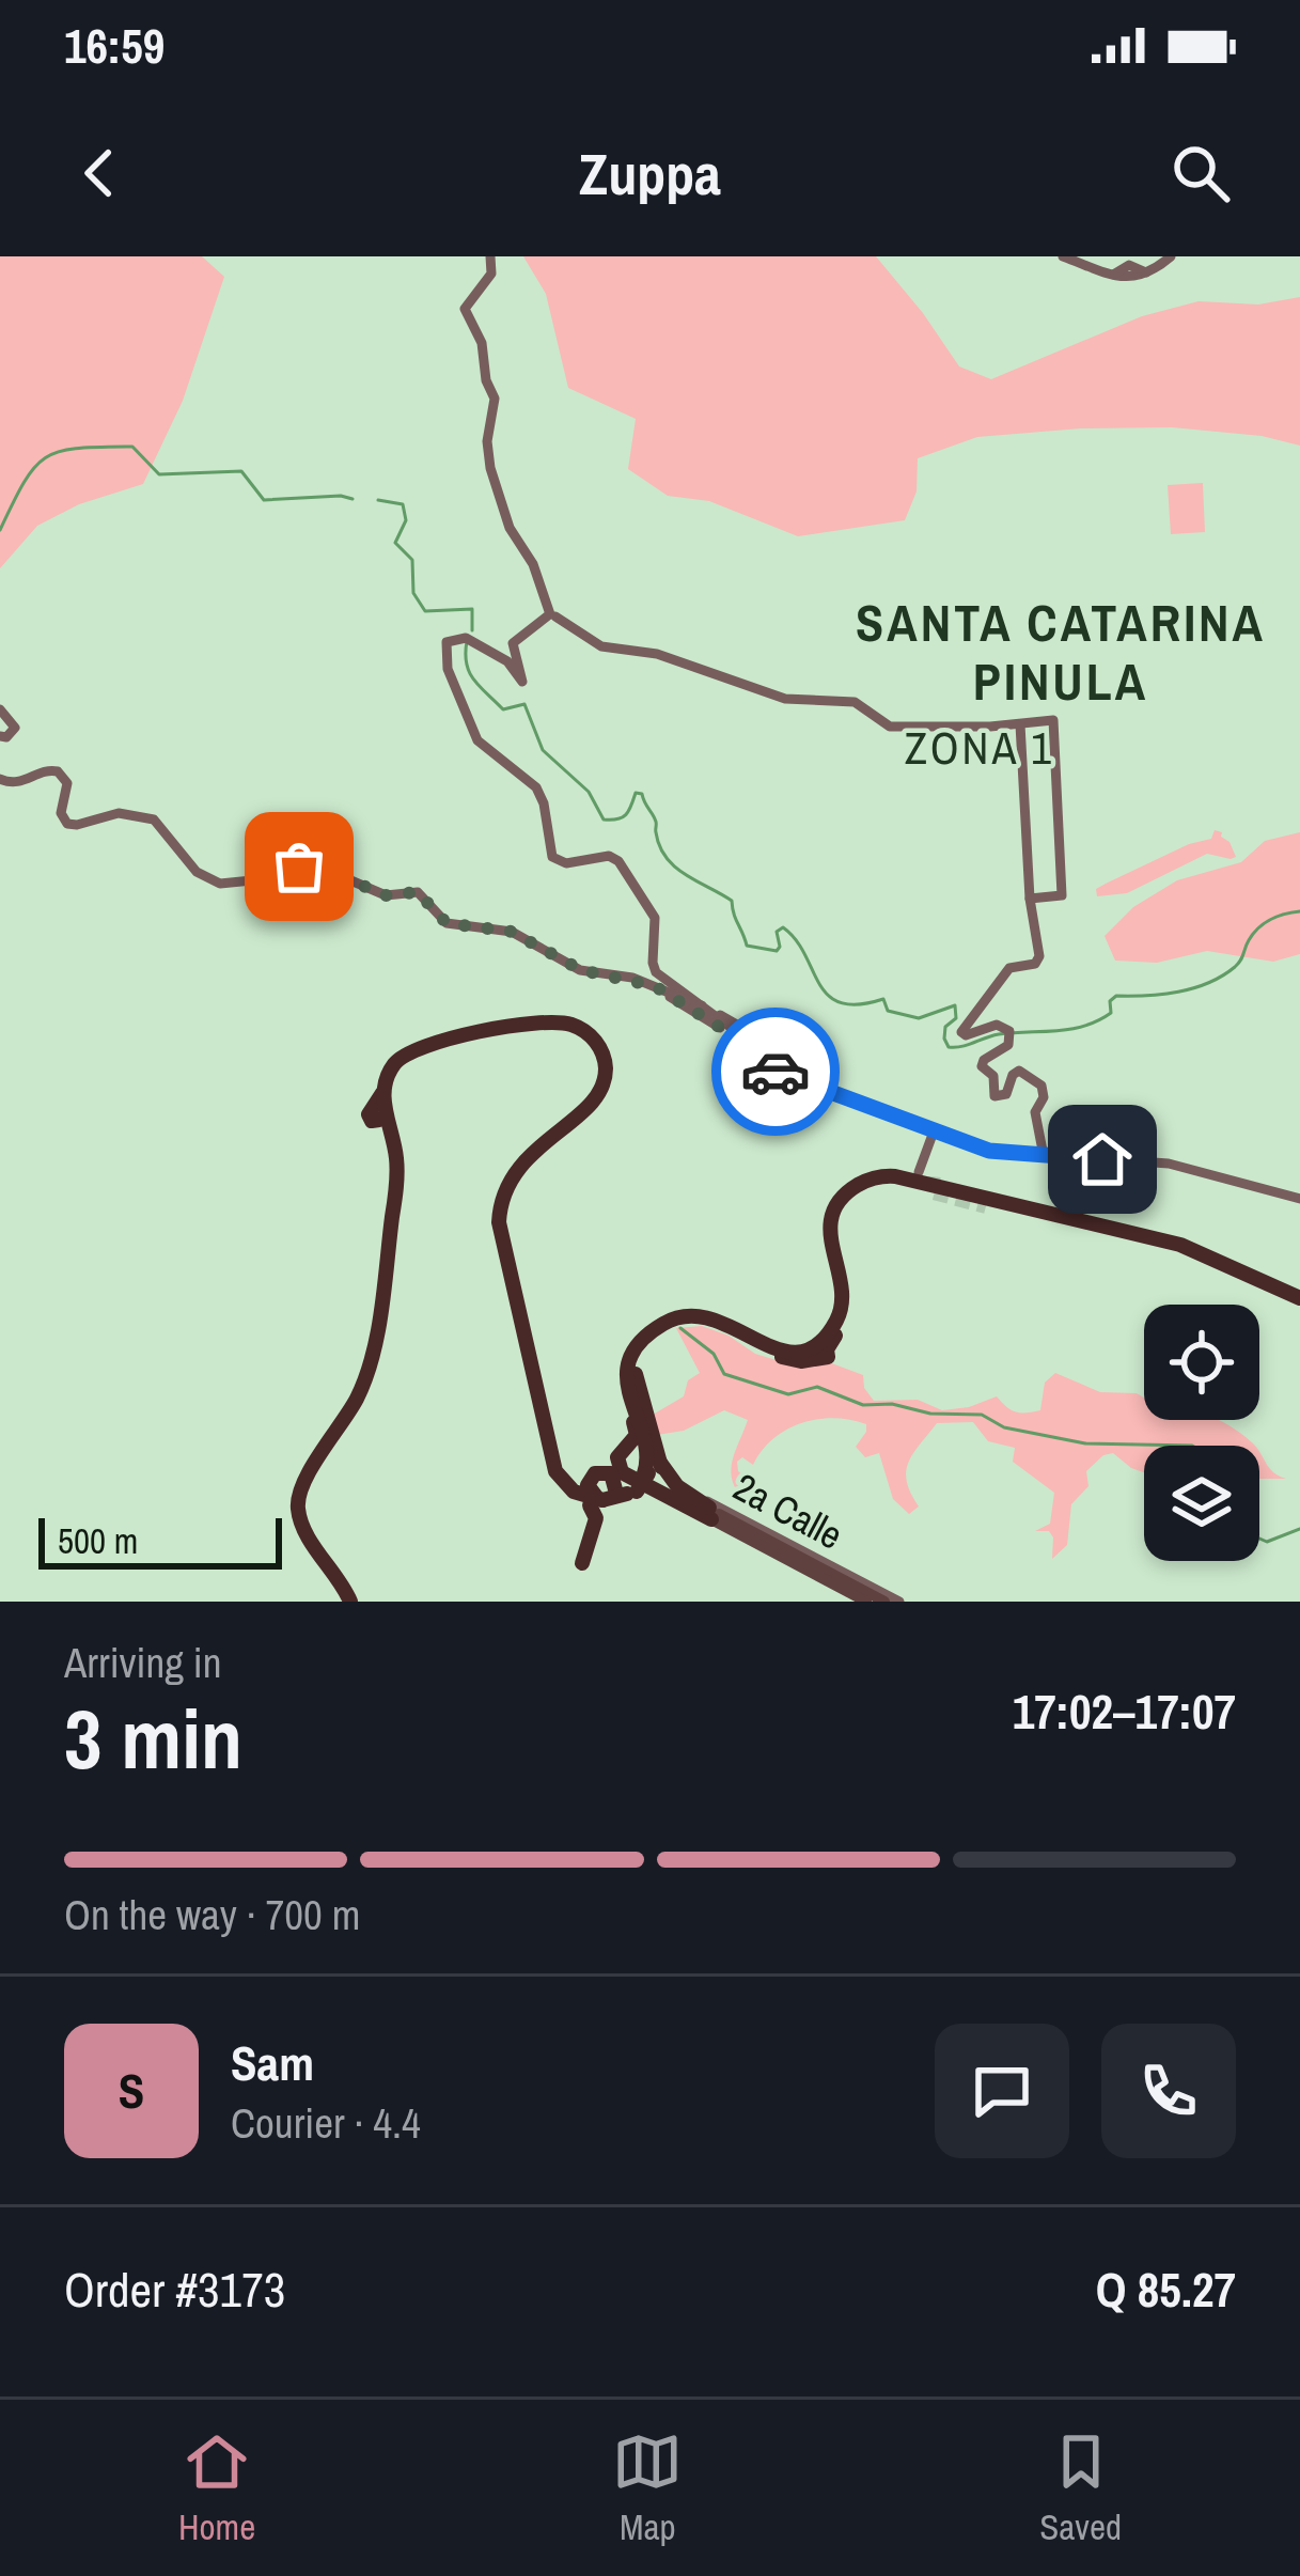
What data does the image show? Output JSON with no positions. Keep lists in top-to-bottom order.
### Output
{
  "streets": {
    "main road": ["2a Calle"]
  },
  "districts": ["SANTA CATARINA PINULA", "ZONA 1"],
  "scale_bar": "500 m",
  "page": {
    "status": "16:59",
    "header": "Zuppa",
    "scale": "500 m",
    "heading": ["3 min", "Arriving in", "17:02–17:07"],
    "panel": [
      "Sam",
      "Courier · 4.4",
      "Order #3173",
      "Q 85.27"
    ],
    "bar": "On the way · 700 m",
    "round": "S",
    "tabs": ["Home", "Map", "Saved"]
  }
}
